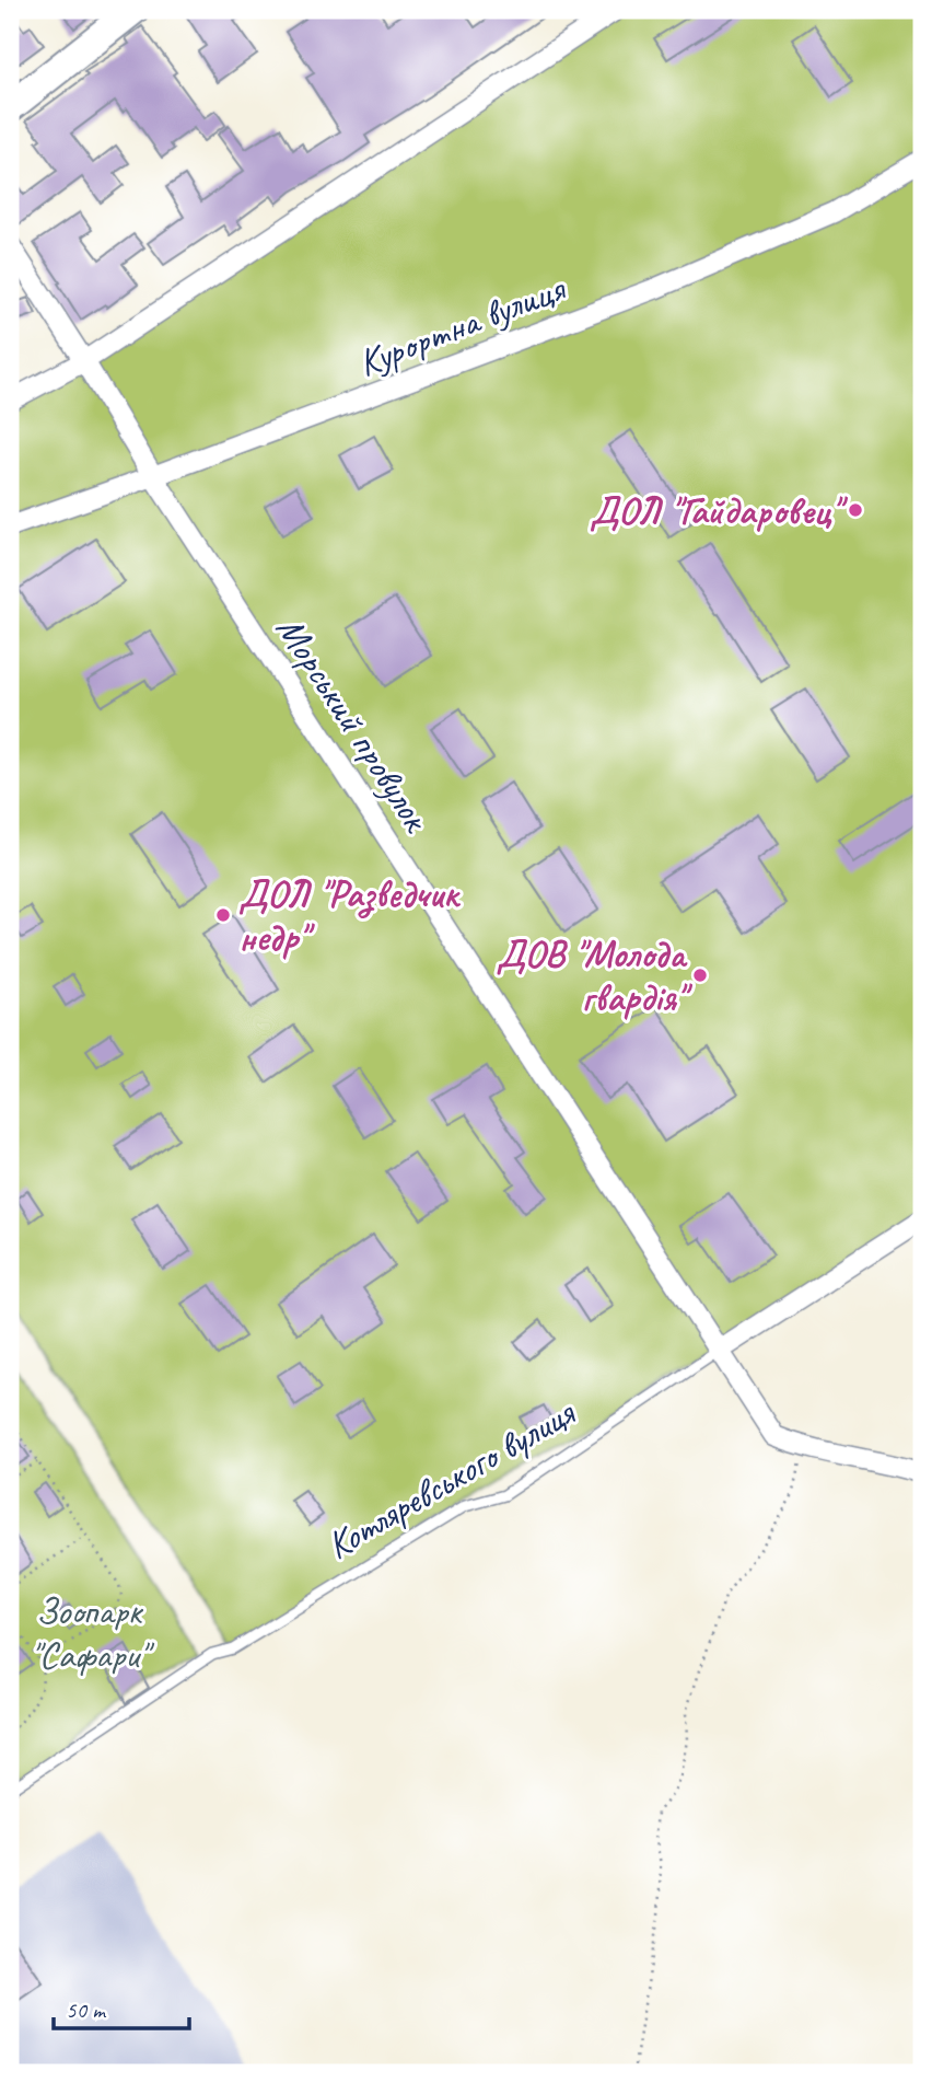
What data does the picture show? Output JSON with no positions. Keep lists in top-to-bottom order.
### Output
{
  "streets": {
    "street": ["Курортна вулиця", "Морський провулок", "Котляревського вулиця"]
  },
  "crossings": [
    ["Курортна вулиця", "Морський провулок"],
    ["Морський провулок", "Котляревського вулиця"]
  ],
  "parks": ["Зоопарк \"Сафари\""],
  "places": ["ДОЛ \"Гайдаровец\"", "ДОЛ \"Разведчик недр\"", "ДОВ \"Молода гвардія\""],
  "scale_bar": "50 m"
}
